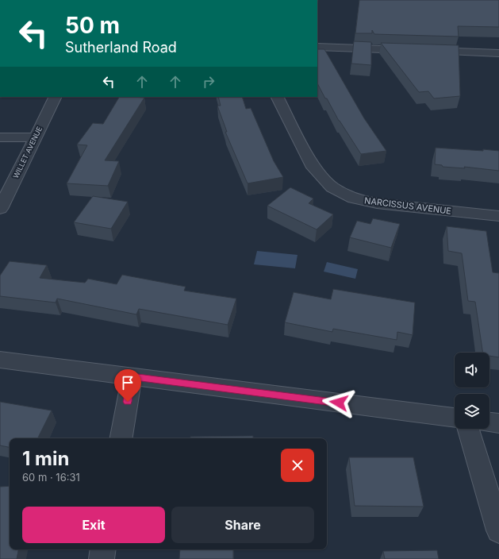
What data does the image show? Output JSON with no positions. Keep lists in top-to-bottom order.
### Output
{
  "streets": {
    "street": ["WILLET AVENUE", "NARCISSUS AVENUE"]
  },
  "page": {
    "turn": ["50 m", "Sutherland Road"],
    "heading": ["1 min", "60 m · 16:31"],
    "buttons": ["Exit", "Share"]
  }
}
